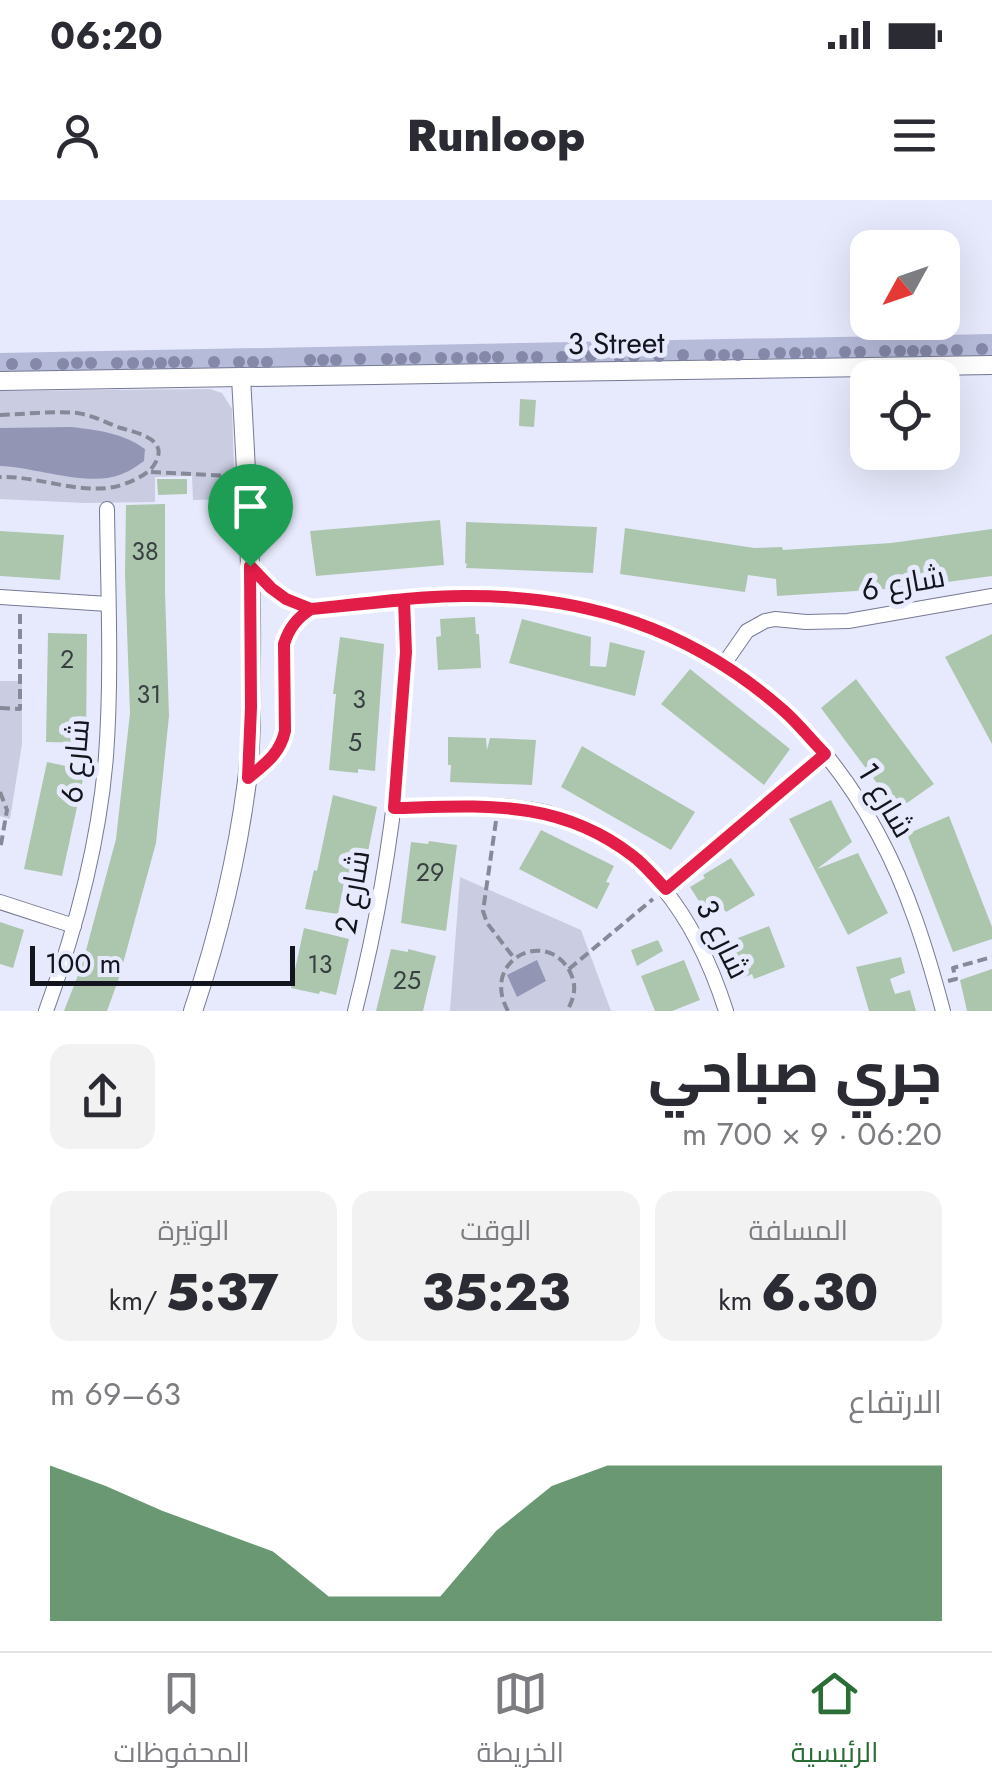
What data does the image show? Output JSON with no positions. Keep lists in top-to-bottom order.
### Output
{
  "streets": {
    "street": [
      "3 Street",
      "شارع 6",
      "شارع 1",
      "شارع 2",
      "شارع 3"
    ]
  },
  "crossings": [
    ["شارع 6", "شارع 1"],
    ["شارع 1", "شارع 2"],
    ["شارع 2", "شارع 3"]
  ],
  "house_numbers": [
    "38",
    "2",
    "31",
    "3",
    "5",
    "29",
    "13",
    "25"
  ],
  "scale_bar": "100 m",
  "north": "bottom left",
  "page": {
    "status": "06:20",
    "header": "Runloop",
    "scale": "100 m",
    "heading": ["جري صباحي", "06:20 · 9 × 700 m"],
    "stats": [
      ["المسافة", "6.30 km"],
      ["الوقت", "35:23"],
      ["الوتيرة", "5:37 /km"]
    ],
    "chart": ["الارتفاع", "63–69 m"],
    "tabs": ["الرئيسية", "الخريطة", "المحفوظات"]
  }
}
